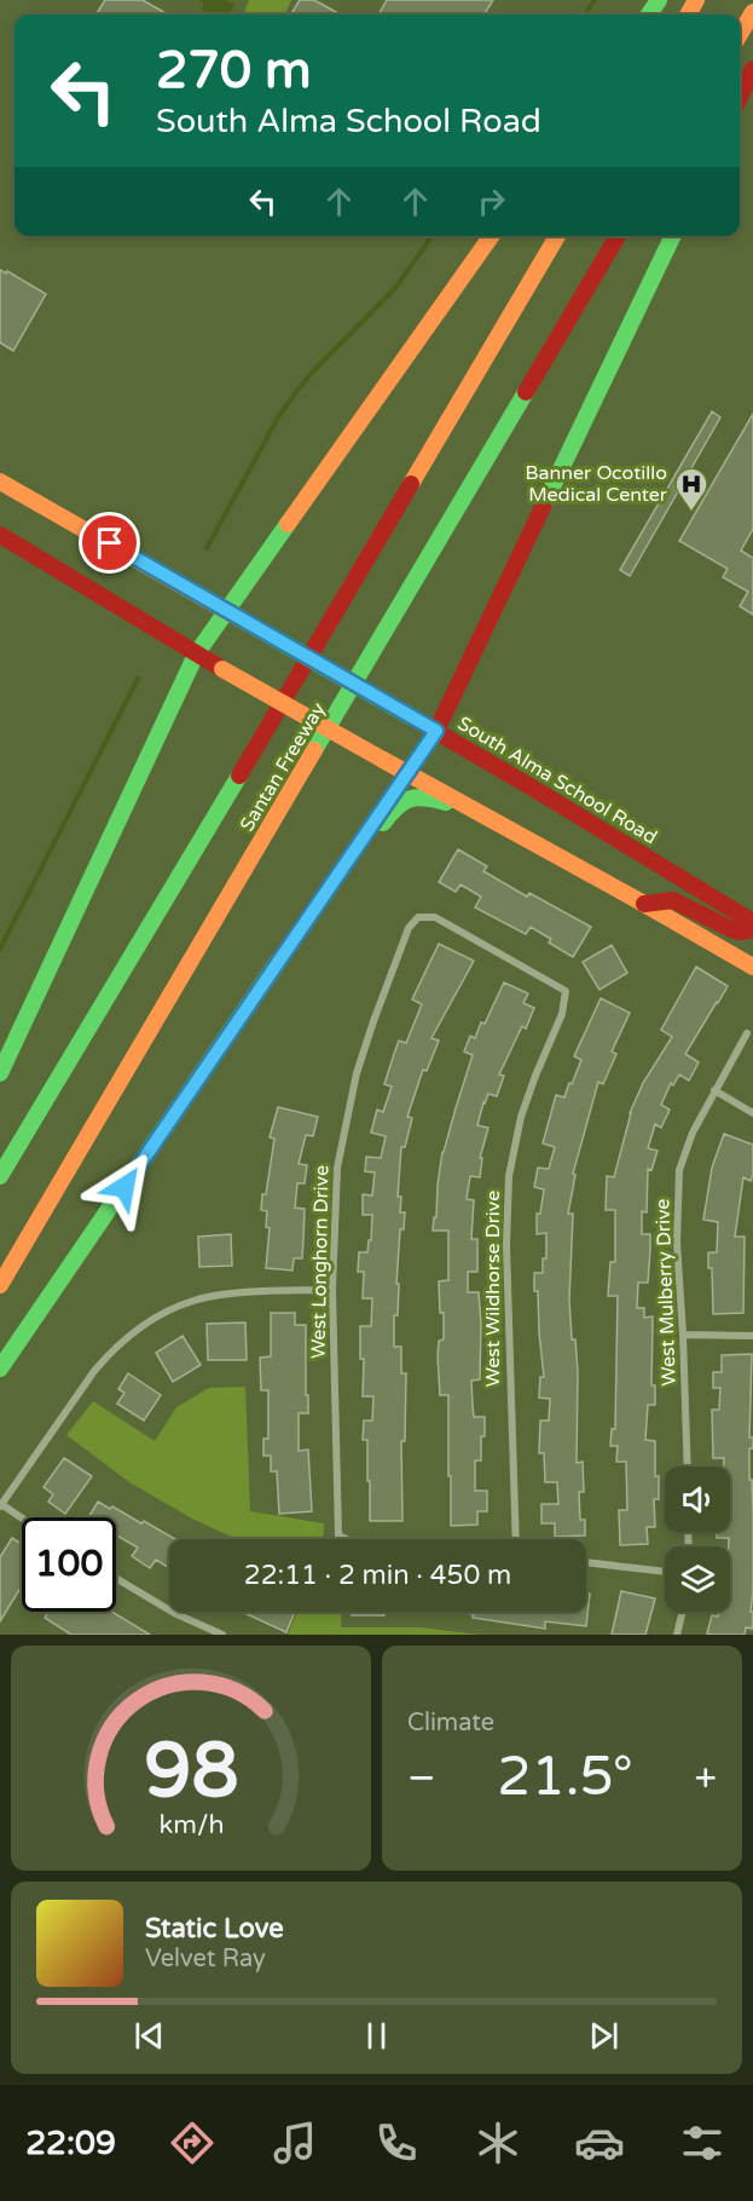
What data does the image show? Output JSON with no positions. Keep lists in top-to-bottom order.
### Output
{
  "streets": {
    "main road": ["Santan Freeway", "South Alma School Road"],
    "street": ["West Longhorn Drive", "West Wildhorse Drive", "West Mulberry Drive"]
  },
  "crossings": [
    ["West Longhorn Drive", "West Wildhorse Drive"]
  ],
  "places": {
    "hospital": ["Banner Ocotillo Medical Center"]
  },
  "page": {
    "turn": ["270 m", "South Alma School Road"],
    "limit": "100",
    "trip": "22:11 · 2 min · 450 m",
    "tile": "Climate",
    "heat": ["−", "21.5°", "+"],
    "song": ["Static Love", "Velvet Ray"],
    "tabs": "22:09",
    "gauge": ["98", "km/h"]
  }
}
